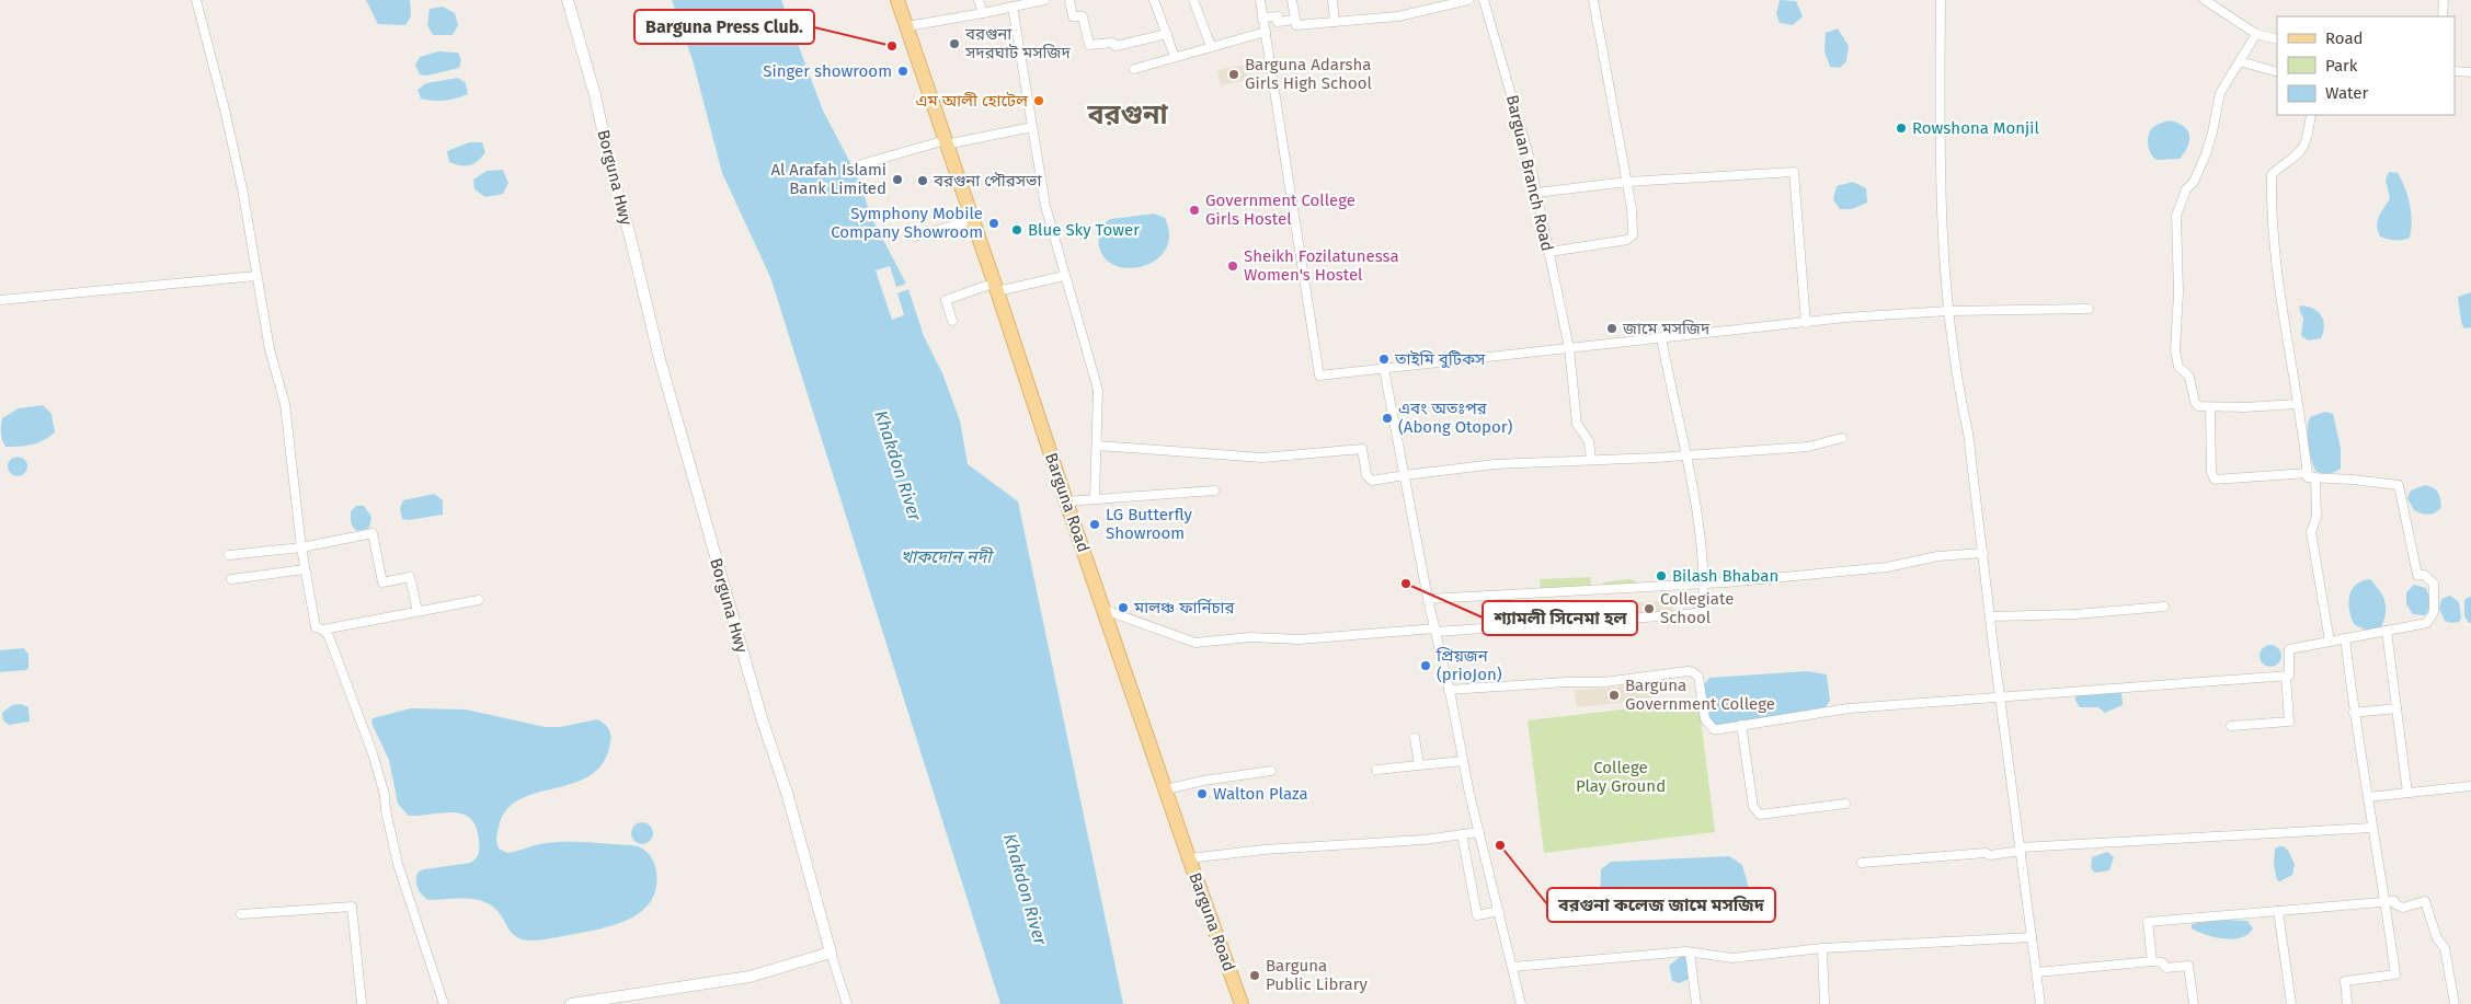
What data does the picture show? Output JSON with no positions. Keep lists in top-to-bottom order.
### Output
{
  "streets": {
    "main road": ["Barguna Road"],
    "street": ["Barguan Branch Road", "Borguna Hwy"]
  },
  "districts": ["বরগুনা"],
  "water": ["Khakdon River", "খাকদোন নদী"],
  "parks": ["College Play Ground"],
  "places": [
    "বরগুনা সদরঘাট মসজিদ",
    "Barguna Press Club.",
    "Singer showroom",
    "Barguna Adarsha Girls High School",
    "এম আলী হোটেল",
    "Rowshona Monjil",
    "Al Arafah Islami Bank Limited",
    "বরগুনা পৌরসভা",
    "Government College Girls Hostel",
    "Symphony Mobile Company Showroom",
    "Blue Sky Tower",
    "Sheikh Fozilatunessa Women's Hostel",
    "জামে মসজিদ",
    "তাইমি বুটিকস",
    "এবং অতঃপর (Abong Otopor)",
    "LG Butterfly Showroom",
    "Bilash Bhaban",
    "শ্যামলী সিনেমা হল",
    "মালঞ্চ ফার্নিচার",
    "Collegiate School",
    "প্রিয়জন (prioJon)",
    "Barguna Government College",
    "Walton Plaza",
    "বরগুনা কলেজ জামে মসজিদ",
    "Barguna Public Library"
  ],
  "legend": ["Road", "Park", "Water"]
}
